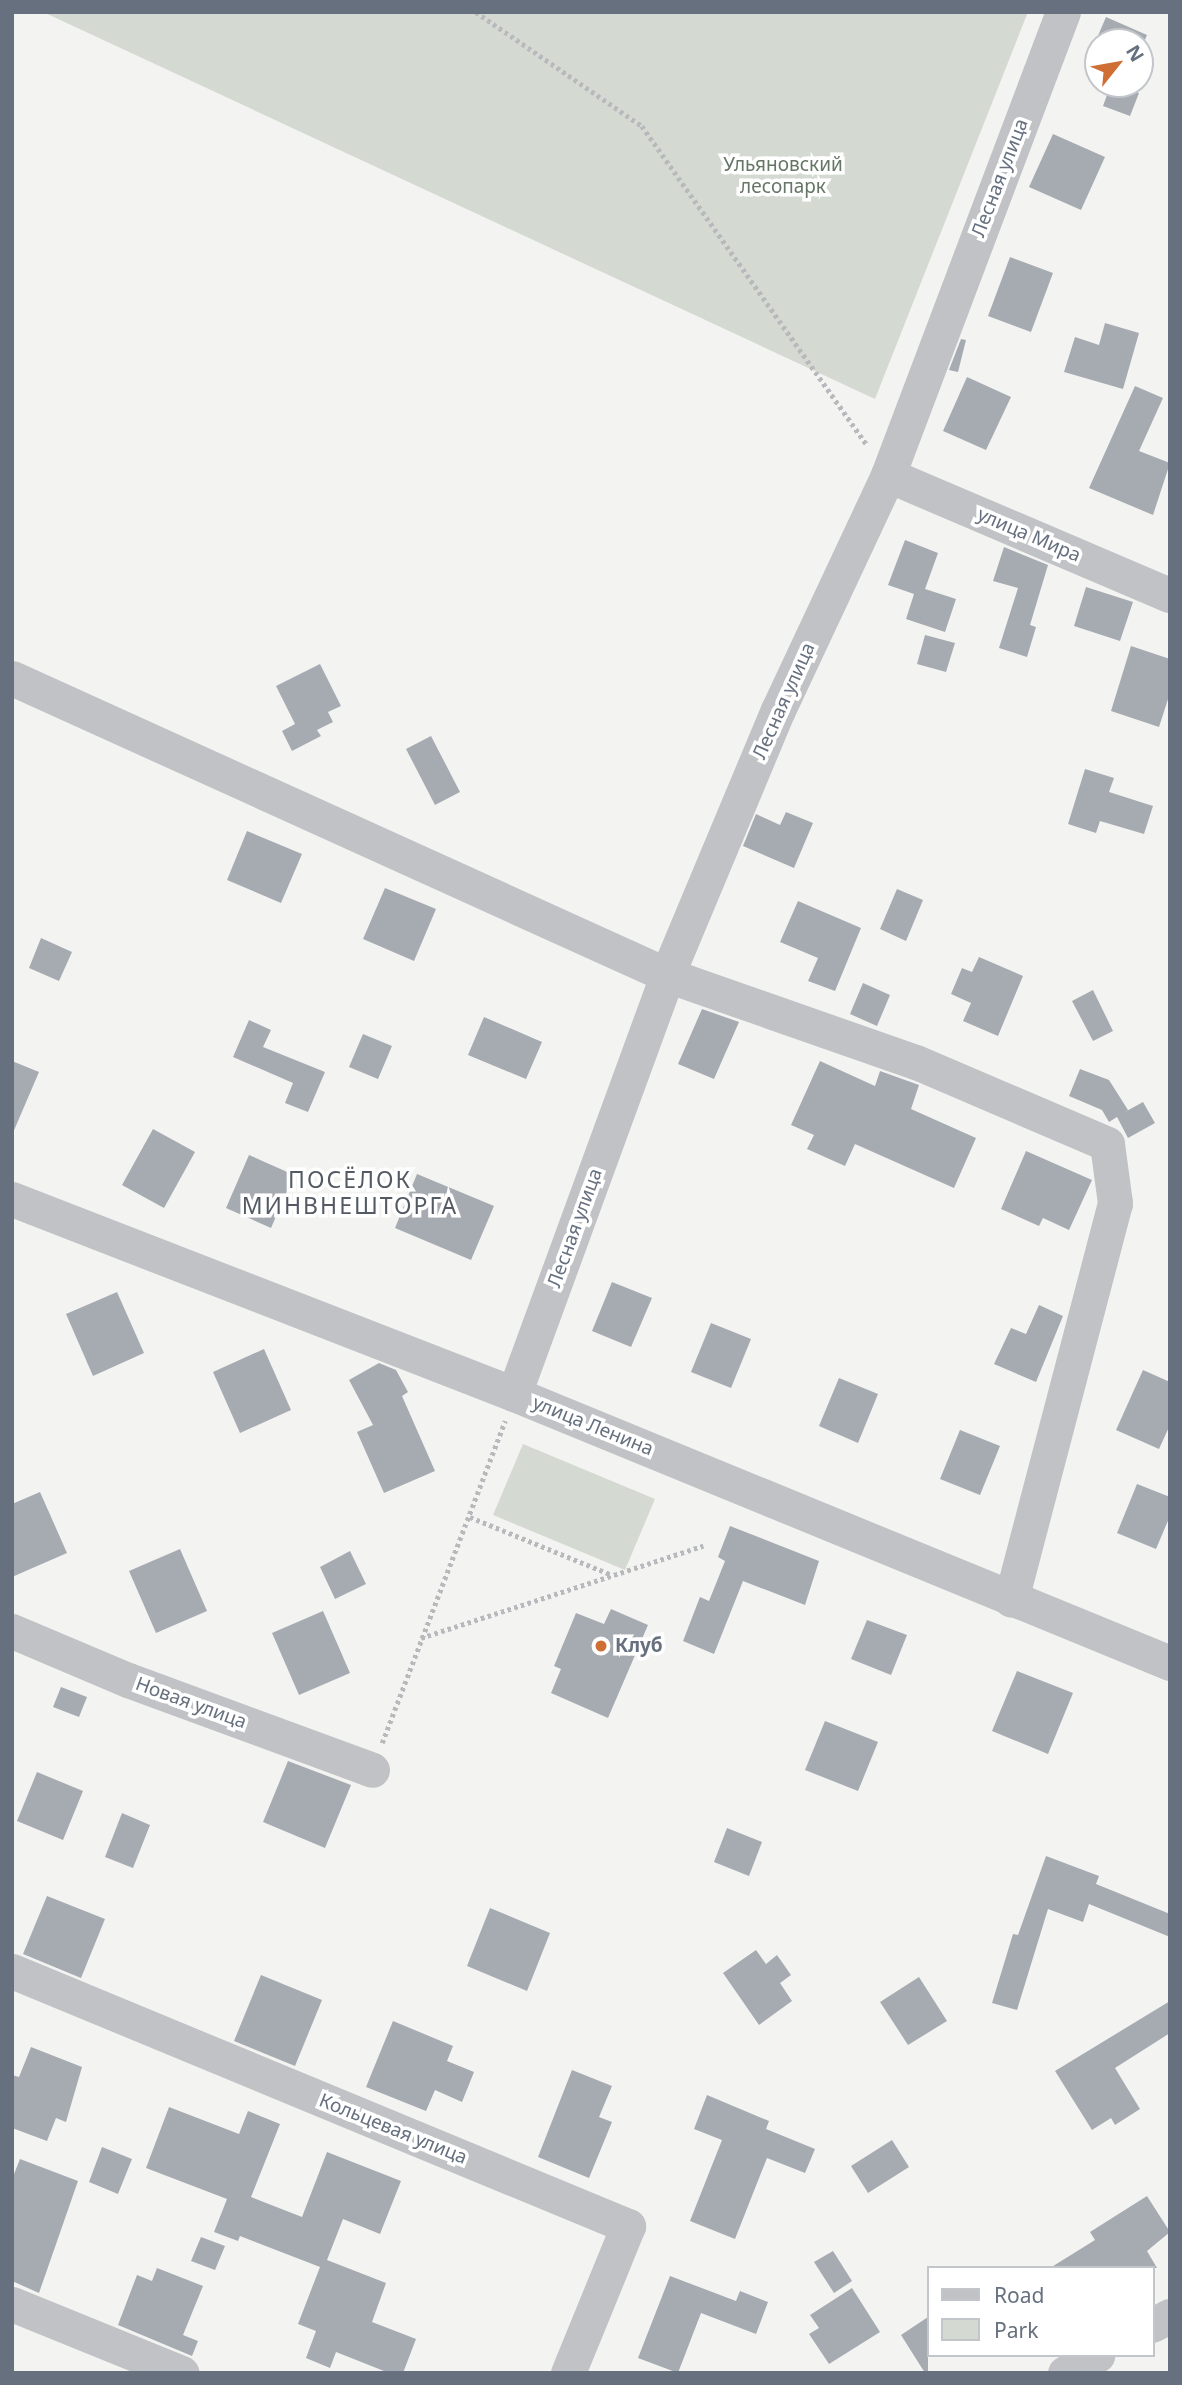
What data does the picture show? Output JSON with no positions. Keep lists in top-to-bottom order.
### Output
{
  "streets": {
    "street": [
      "Лесная улица",
      "улица Мира",
      "улица Ленина",
      "Новая улица",
      "Кольцевая улица"
    ]
  },
  "crossings": [
    ["Лесная улица", "улица Мира"],
    ["Лесная улица", "улица Ленина"]
  ],
  "districts": ["ПОСЁЛОК МИНВНЕШТОРГА"],
  "parks": ["Ульяновский лесопарк"],
  "places": ["Клуб"],
  "legend": ["Road", "Park"],
  "north": "top right"
}
